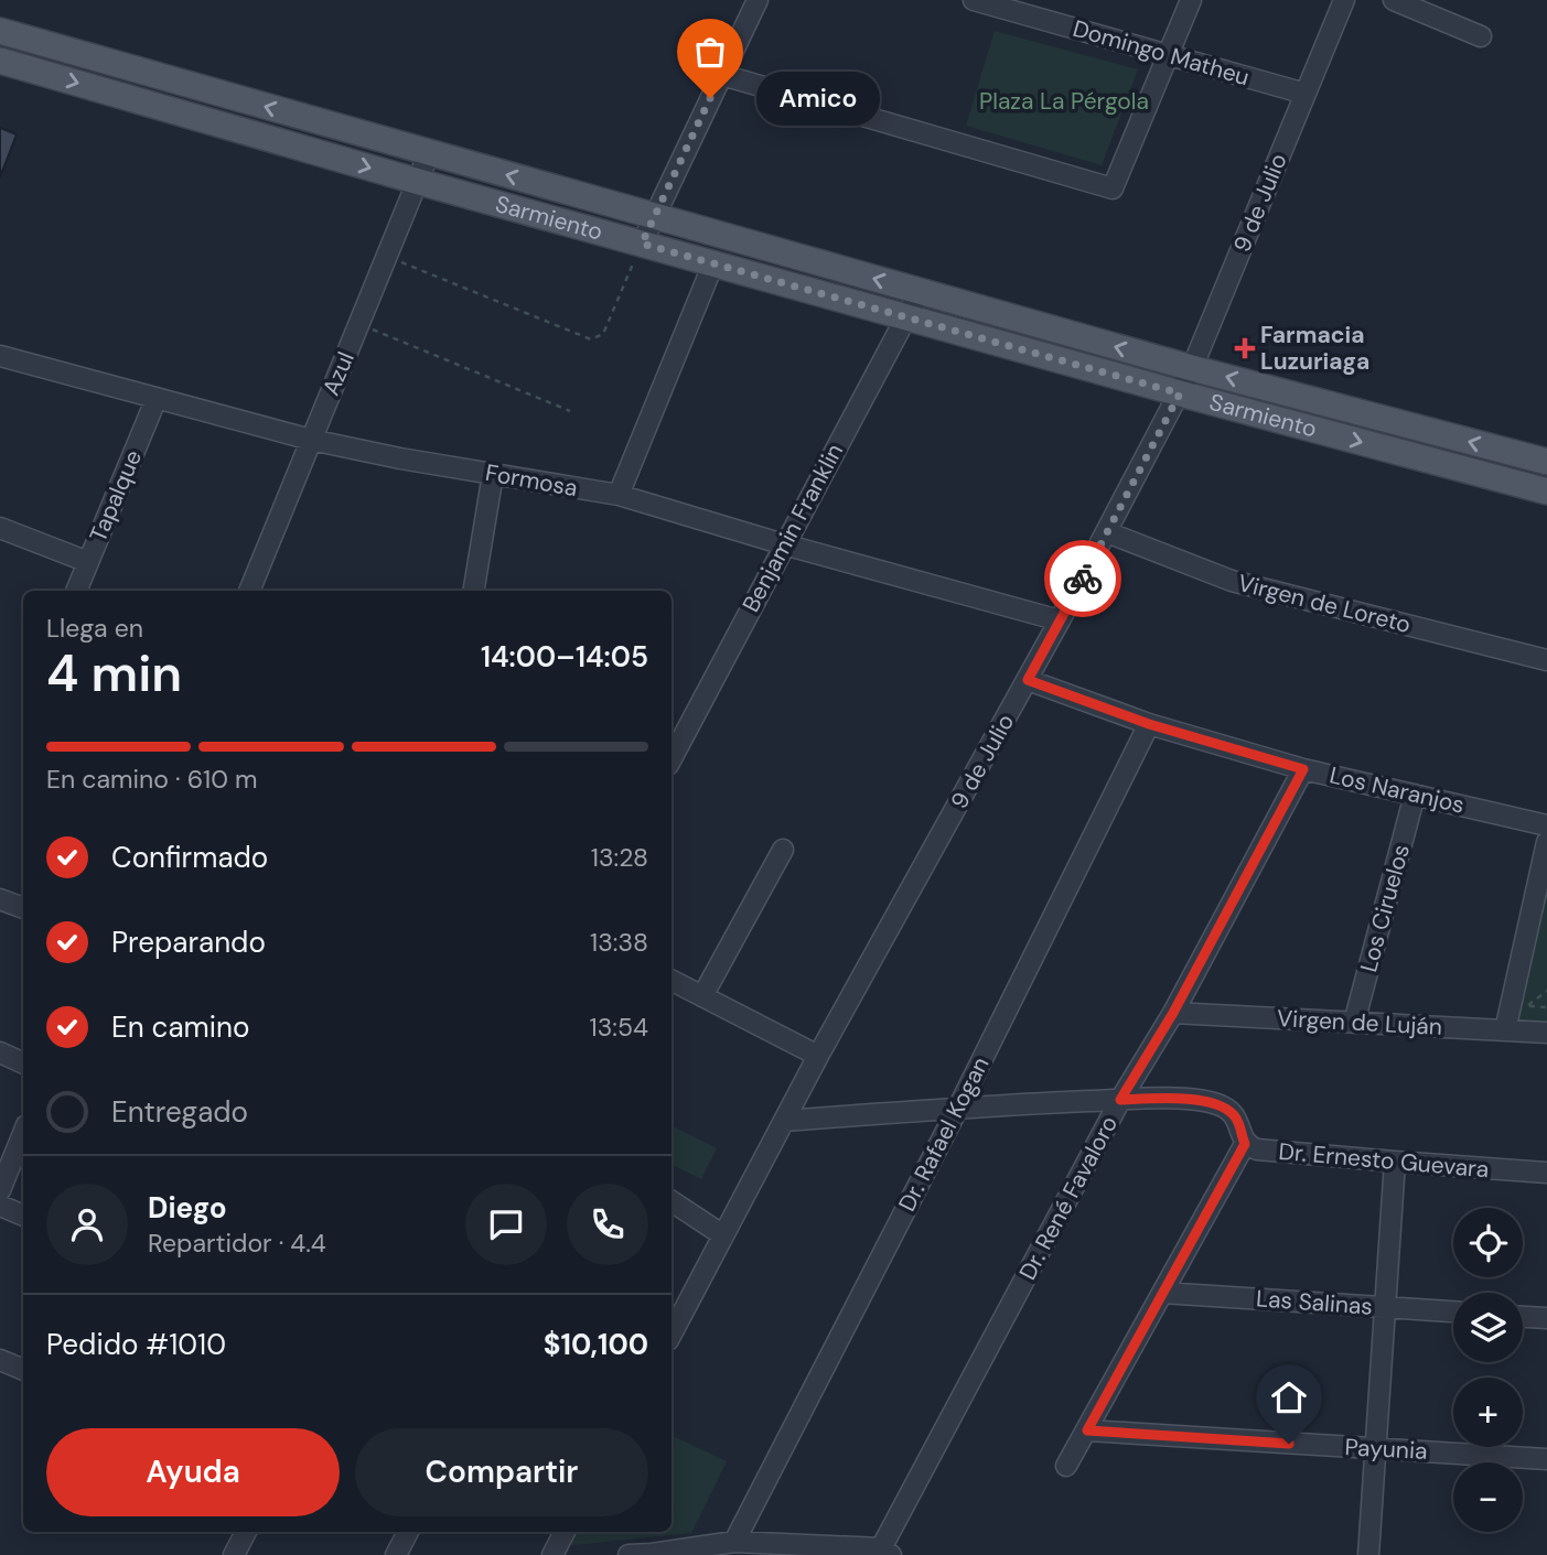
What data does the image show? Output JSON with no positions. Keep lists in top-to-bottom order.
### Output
{
  "streets": {
    "main road": ["Sarmiento"],
    "street": [
      "Domingo Matheu",
      "9 de Julio",
      "Azul",
      "Formosa",
      "Tapalque",
      "Benjamin Franklin",
      "Virgen de Loreto",
      "Los Naranjos",
      "Los Ciruelos",
      "Virgen de Luján",
      "Dr. Rafael Kogan",
      "Dr. Ernesto Guevara",
      "Dr. René Favaloro",
      "Las Salinas",
      "Payunia"
    ]
  },
  "crossings": [
    ["Domingo Matheu", "9 de Julio"],
    ["9 de Julio", "Sarmiento"],
    ["9 de Julio", "Formosa"],
    ["9 de Julio", "Virgen de Loreto"],
    ["9 de Julio", "Los Naranjos"],
    ["9 de Julio", "Dr. Ernesto Guevara"],
    ["Sarmiento", "Azul"],
    ["Sarmiento", "Benjamin Franklin"],
    ["Azul", "Formosa"],
    ["Formosa", "Tapalque"],
    ["Formosa", "Benjamin Franklin"],
    ["Los Naranjos", "Los Ciruelos"],
    ["Los Naranjos", "Dr. Rafael Kogan"],
    ["Los Naranjos", "Dr. René Favaloro"],
    ["Los Ciruelos", "Virgen de Luján"],
    ["Virgen de Luján", "Dr. René Favaloro"],
    ["Dr. Rafael Kogan", "Dr. Ernesto Guevara"],
    ["Dr. Ernesto Guevara", "Dr. René Favaloro"]
  ],
  "parks": ["Plaza La Pérgola"],
  "places": {
    "other": ["Amico"],
    "health": ["Farmacia Luzuriaga"]
  },
  "page": {
    "bubble": "Amico",
    "heading": ["4 min", "Llega en", "14:00–14:05"],
    "panel": [
      "Diego",
      "Repartidor · 4.4",
      "Pedido #1010",
      "$10,100"
    ],
    "bar": "En camino · 610 m",
    "list": [
      ["Confirmado", "13:28"],
      ["Preparando", "13:38"],
      ["En camino", "13:54"],
      "Entregado"
    ],
    "map_buttons": ["+", "−"],
    "buttons": ["Ayuda", "Compartir"]
  }
}
